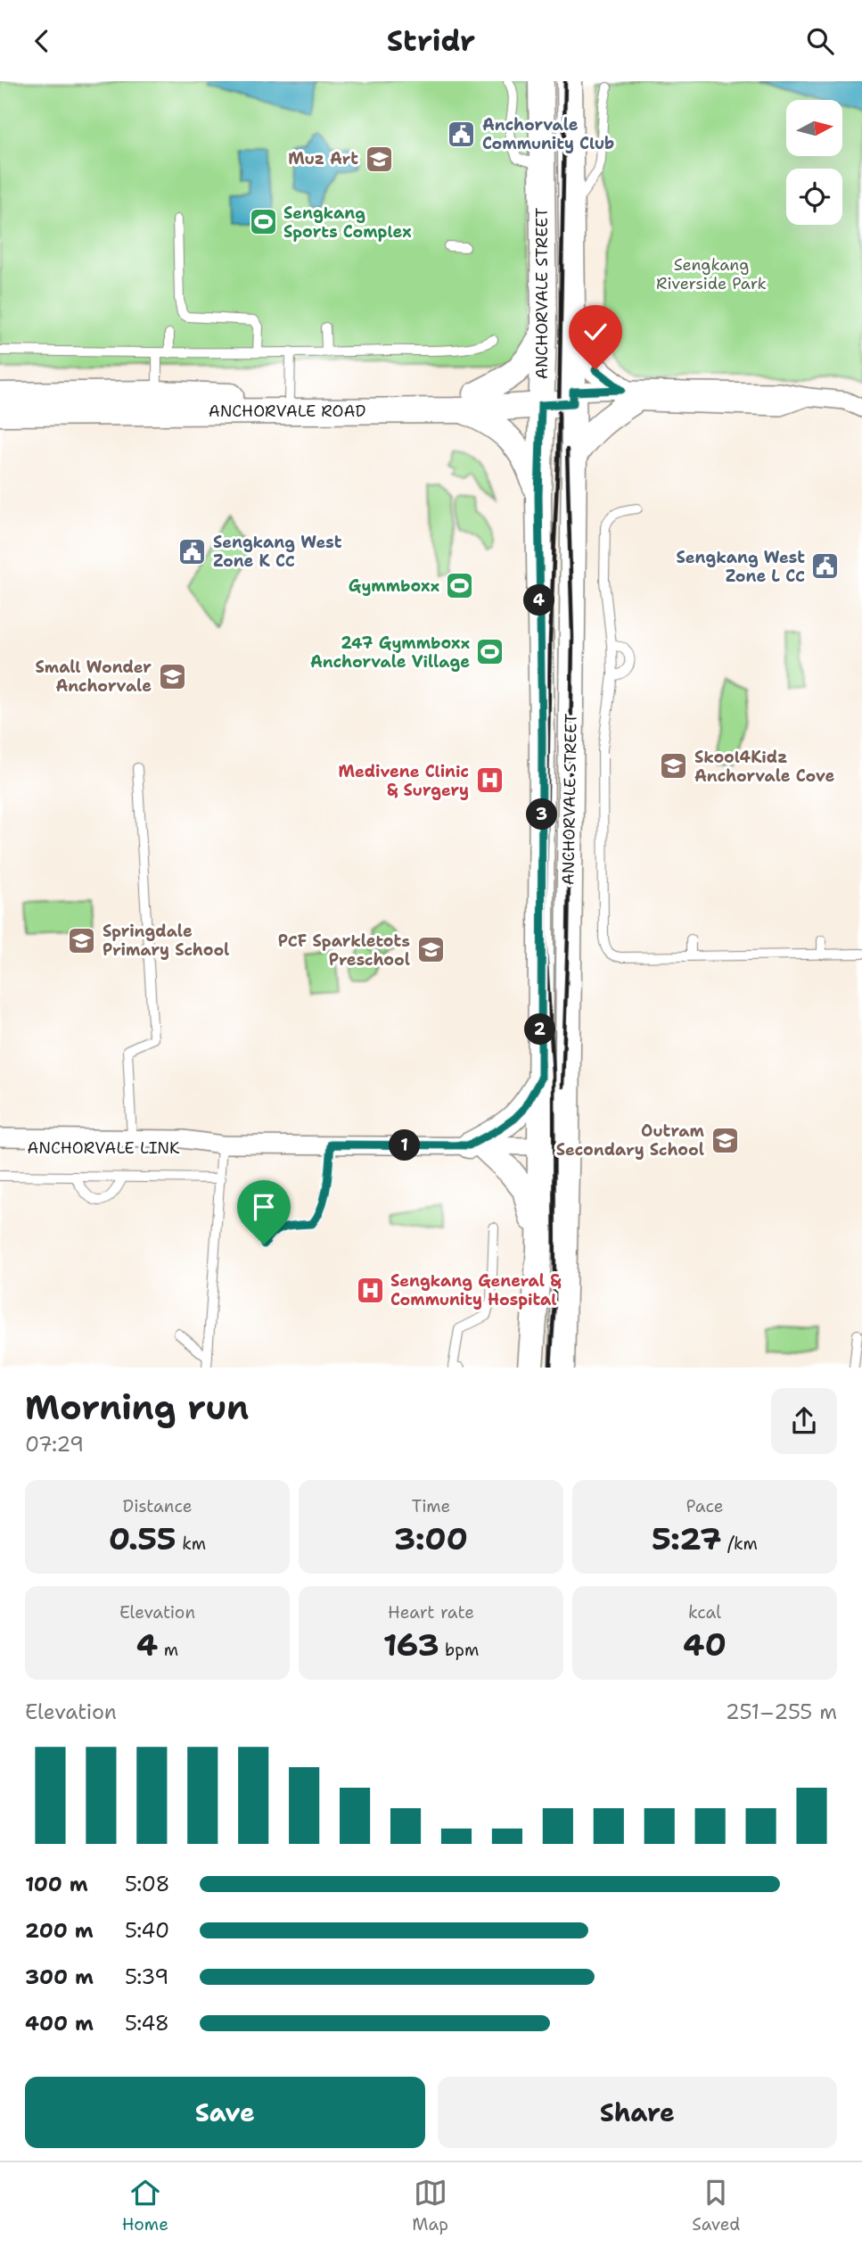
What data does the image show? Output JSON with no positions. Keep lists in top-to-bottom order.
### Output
{
  "streets": {
    "street": ["ANCHORVALE STREET", "ANCHORVALE ROAD", "ANCHORVALE LINK"]
  },
  "crossings": [
    ["ANCHORVALE STREET", "ANCHORVALE ROAD"],
    ["ANCHORVALE STREET", "ANCHORVALE LINK"]
  ],
  "parks": ["Sengkang Riverside Park"],
  "places": {
    "public building": ["Anchorvale Community Club", "Sengkang West Zone K CC", "Sengkang West Zone L CC"],
    "school or university": [
      "Muz Art",
      "Small Wonder Anchorvale",
      "Skool4Kidz Anchorvale Cove",
      "Springdale Primary School",
      "PCF Sparkletots Preschool",
      "Outram Secondary School"
    ],
    "sports": ["Sengkang Sports Complex", "Gymmboxx", "247 Gymmboxx Anchorvale Village"],
    "hospital": ["Medivene Clinic & Surgery", "Sengkang General & Community Hospital"]
  },
  "north": "right",
  "page": {
    "header": "Stridr",
    "pins": [
      "4",
      "3",
      "2",
      "1"
    ],
    "heading": ["Morning run", "07:29"],
    "stats": [
      ["Distance", "0.55 km"],
      ["Time", "3:00"],
      ["Pace", "5:27 /km"],
      ["Elevation", "4 m"],
      ["Heart rate", "163 bpm"],
      ["kcal", "40"]
    ],
    "chart": ["Elevation", "251–255 m"],
    "list": [
      {
        "name": "100 m",
        "note": "5:08"
      },
      {
        "name": "200 m",
        "note": "5:40"
      },
      {
        "name": "300 m",
        "note": "5:39"
      },
      {
        "name": "400 m",
        "note": "5:48"
      }
    ],
    "buttons": ["Save", "Share"],
    "tabs": ["Home", "Map", "Saved"]
  }
}
